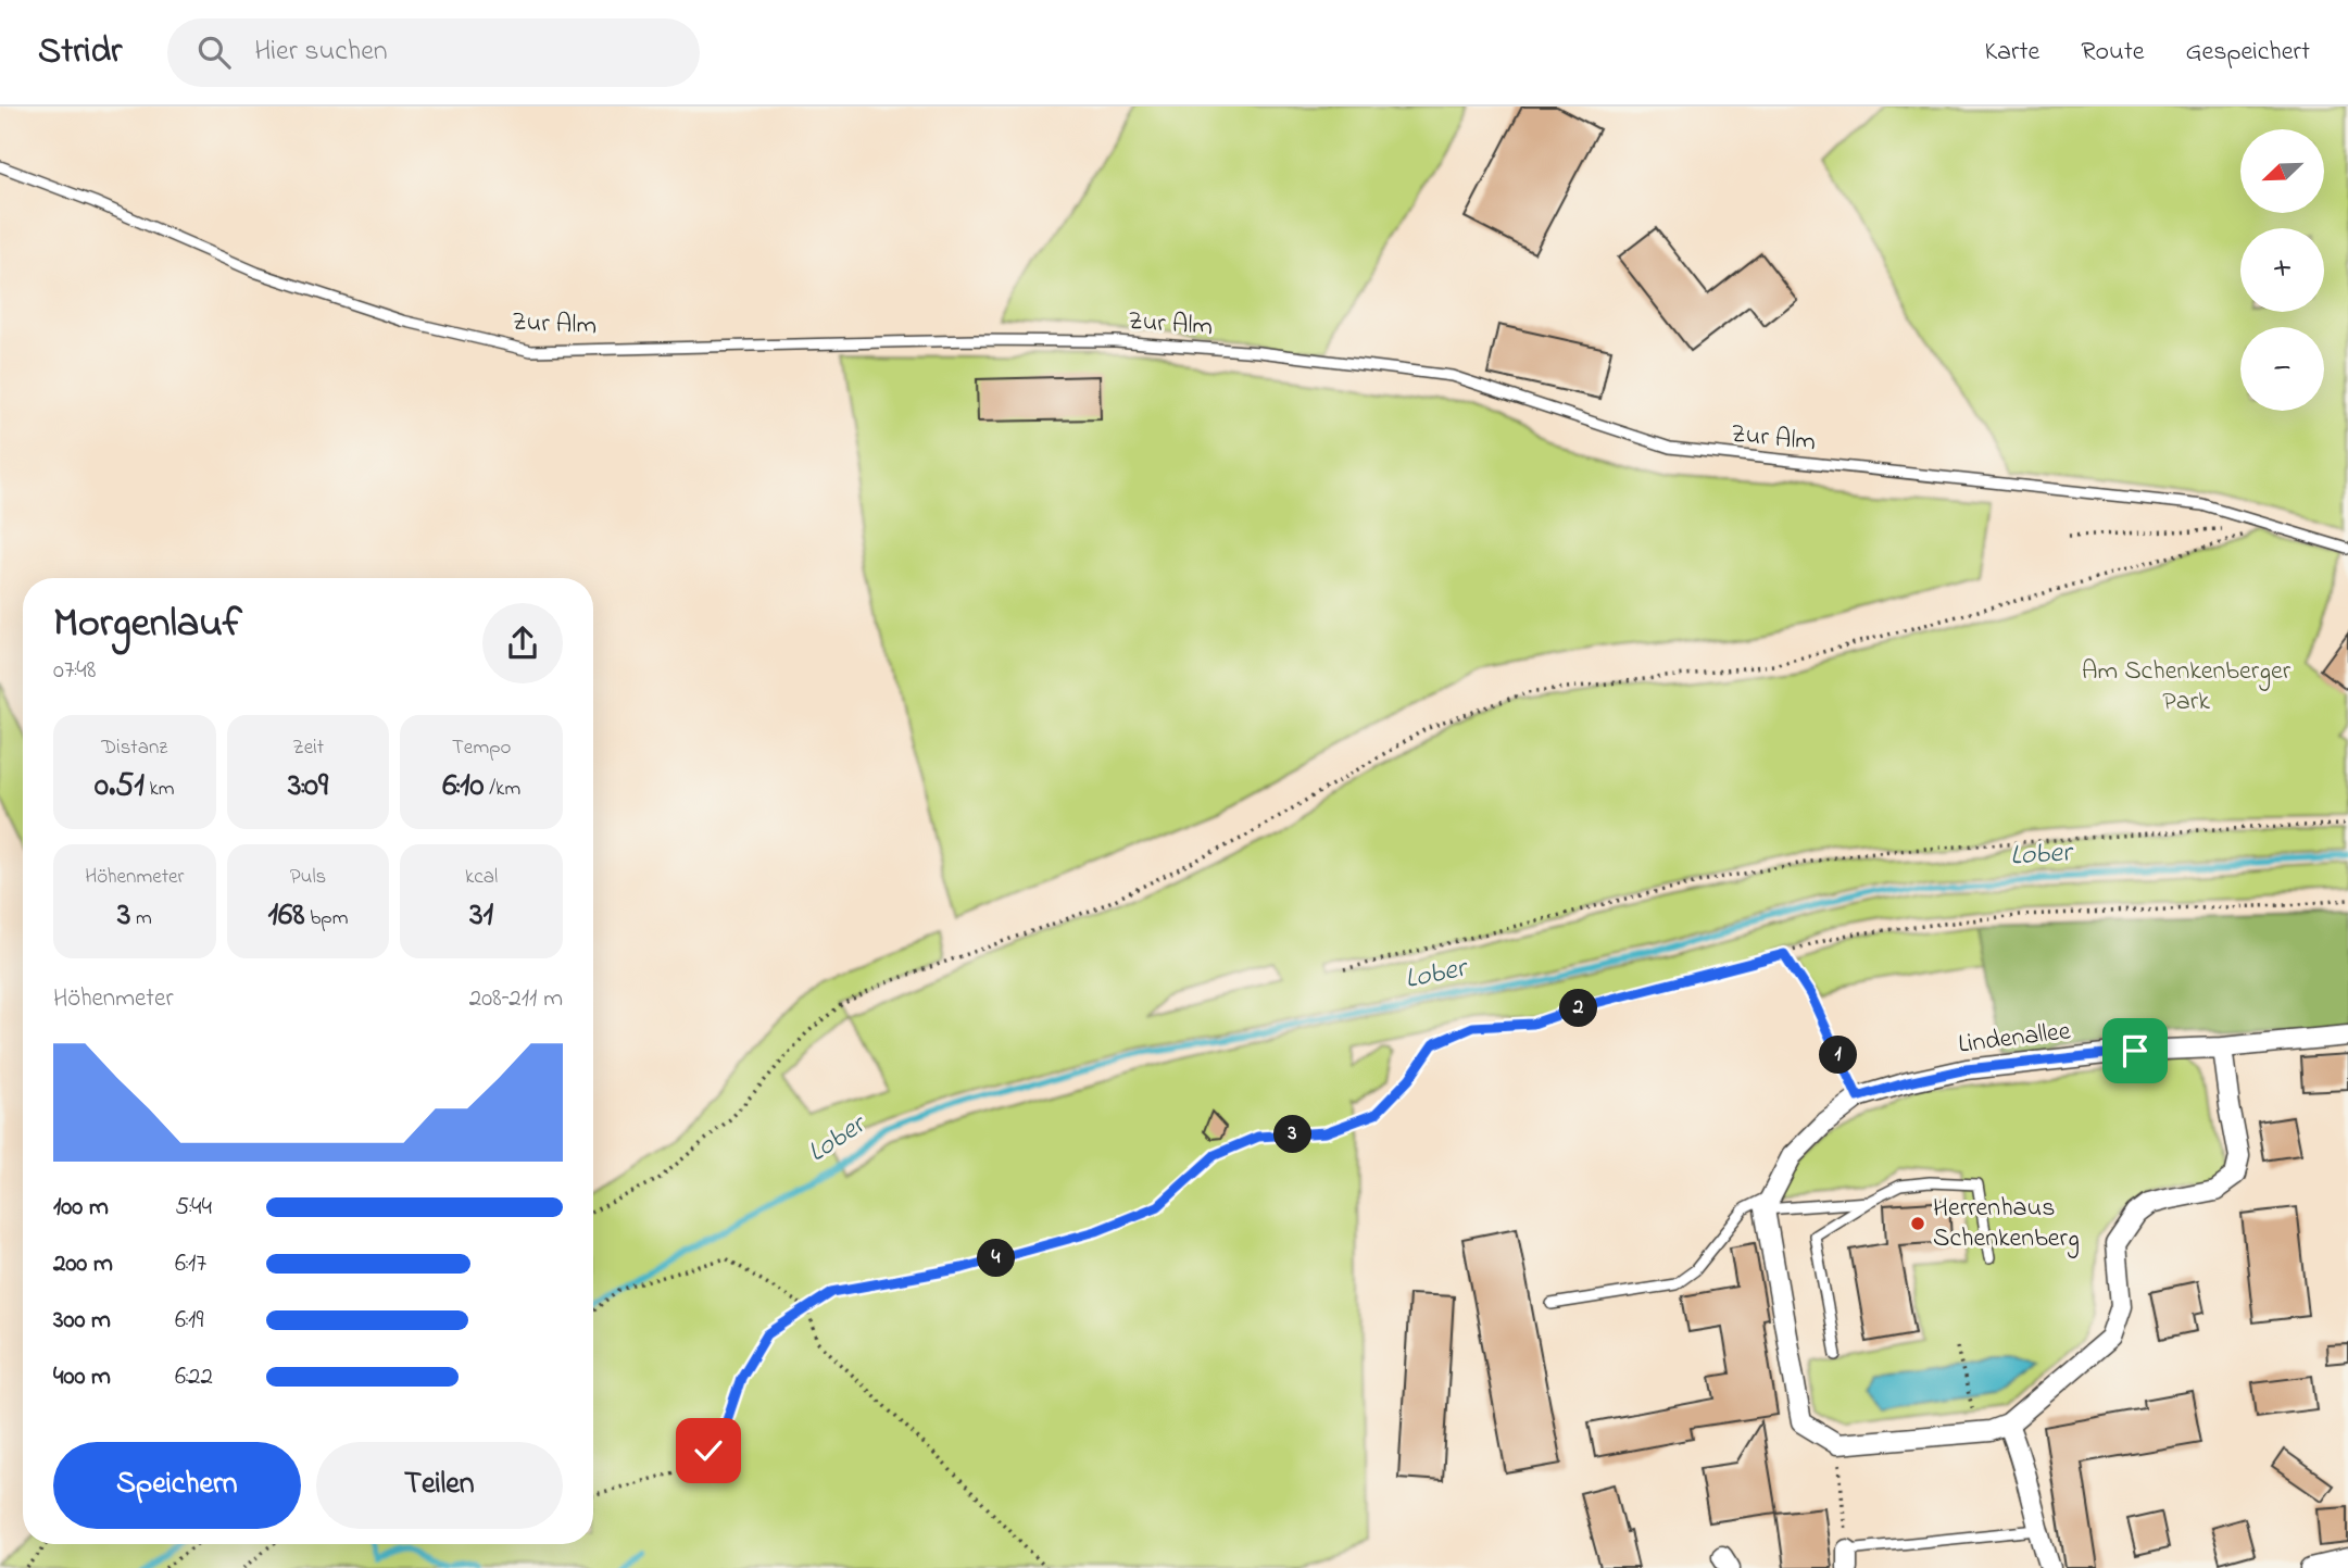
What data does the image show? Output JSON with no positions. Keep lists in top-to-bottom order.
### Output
{
  "streets": {
    "street": ["Lindenallee"],
    "lane": ["Zur Alm"]
  },
  "water": ["Lober"],
  "parks": ["Am Schenkenberger Park"],
  "places": ["Herrenhaus Schenkenberg"],
  "north": "bottom left",
  "page": {
    "header": "Stridr",
    "search": "Hier suchen",
    "nav": ["Karte", "Route", "Gespeichert"],
    "map_buttons": ["+", "−"],
    "heading": ["Morgenlauf", "07:48"],
    "stats": [
      ["Distanz", "0.51 km"],
      ["Zeit", "3:09"],
      ["Tempo", "6:10 /km"],
      ["Höhenmeter", "3 m"],
      ["Puls", "168 bpm"],
      ["kcal", "31"]
    ],
    "chart": ["Höhenmeter", "208–211 m"],
    "pins": [
      "2",
      "1",
      "3",
      "4"
    ],
    "list": [
      {
        "name": "100 m",
        "note": "5:44"
      },
      {
        "name": "200 m",
        "note": "6:17"
      },
      {
        "name": "300 m",
        "note": "6:19"
      },
      {
        "name": "400 m",
        "note": "6:22"
      }
    ],
    "buttons": ["Speichern", "Teilen"]
  }
}
